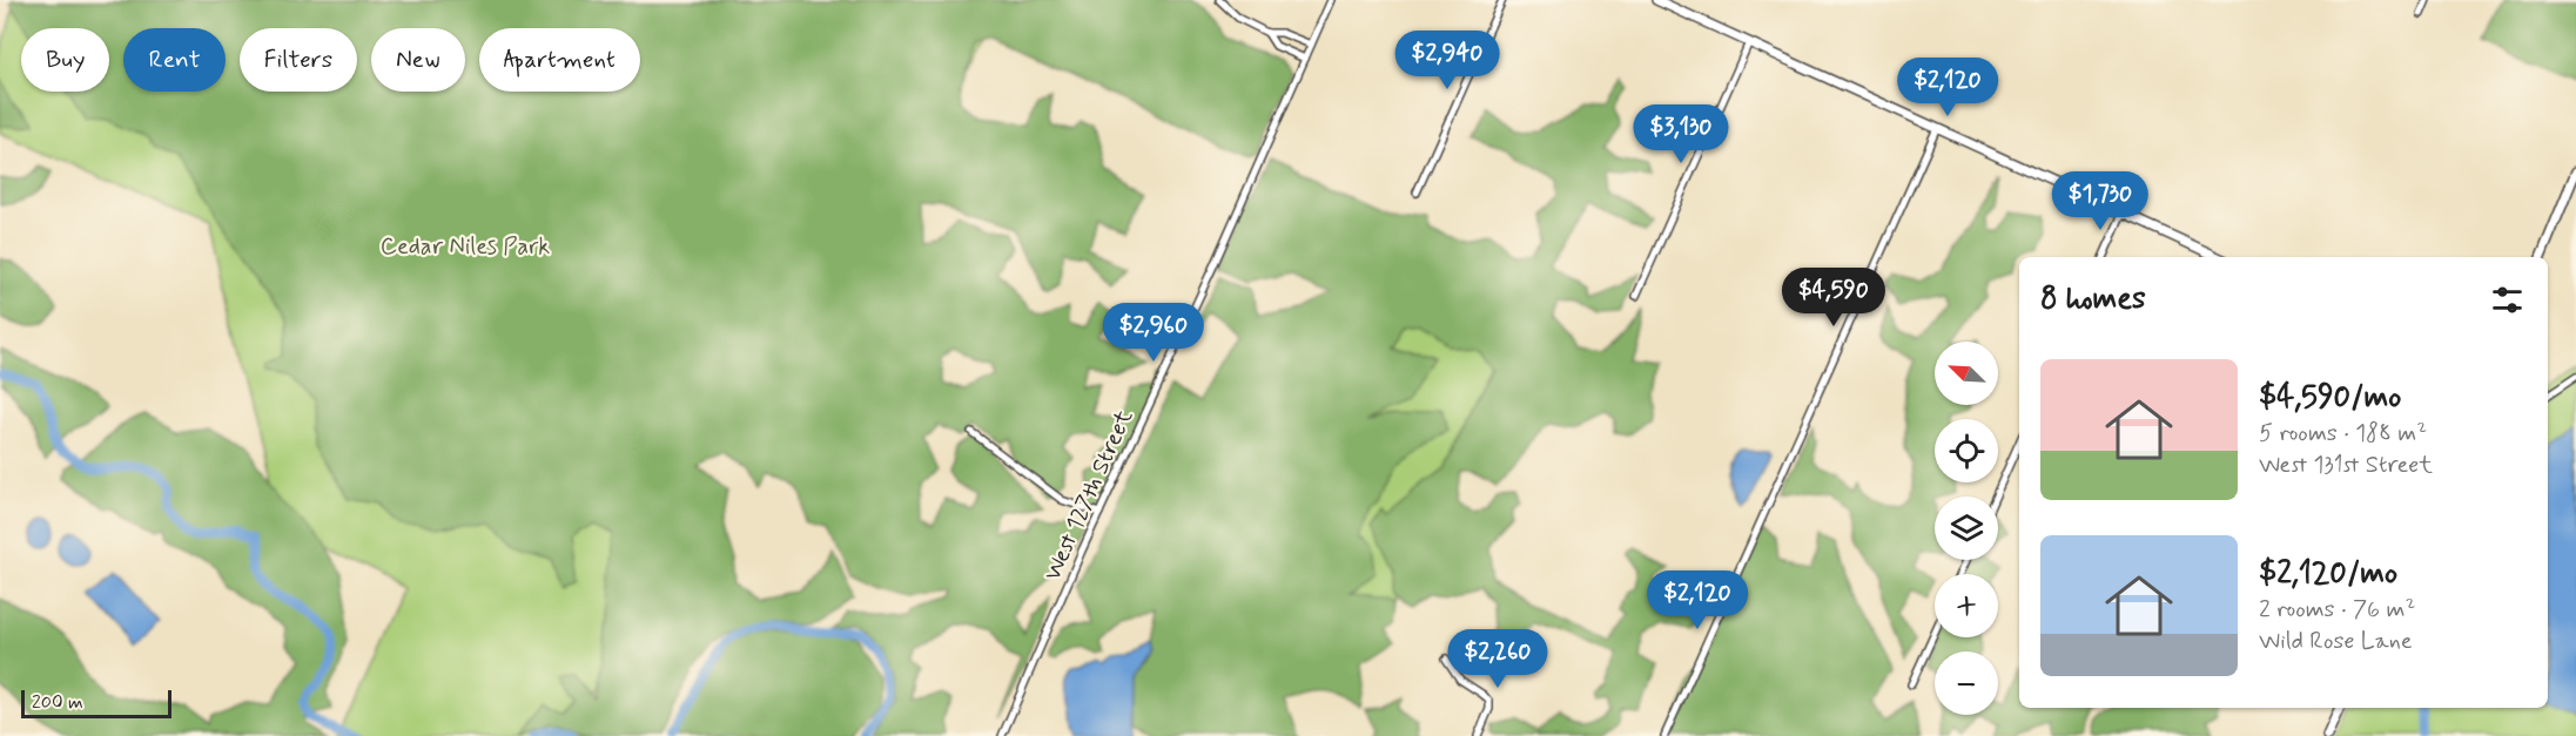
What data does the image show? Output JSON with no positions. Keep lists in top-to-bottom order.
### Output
{
  "streets": {
    "street": ["West 127th Street"]
  },
  "parks": ["Cedar Niles Park"],
  "scale_bar": "200 m",
  "north": "top left",
  "page": {
    "chip": [
      "Buy",
      "Rent",
      "Filters",
      "New",
      "Apartment"
    ],
    "price": [
      "$2,940",
      "$2,120",
      "$3,130",
      "$1,730",
      "$4,590",
      "$2,960",
      "$2,120",
      "$2,260"
    ],
    "heading": "8 homes",
    "map_buttons": ["+", "−"],
    "list": [
      {
        "name": "$4,590/mo",
        "note": "5 rooms · 188 m² · West 131st Street"
      },
      {
        "name": "$2,120/mo",
        "note": "2 rooms · 76 m² · Wild Rose Lane"
      }
    ],
    "scale": "200 m"
  }
}
